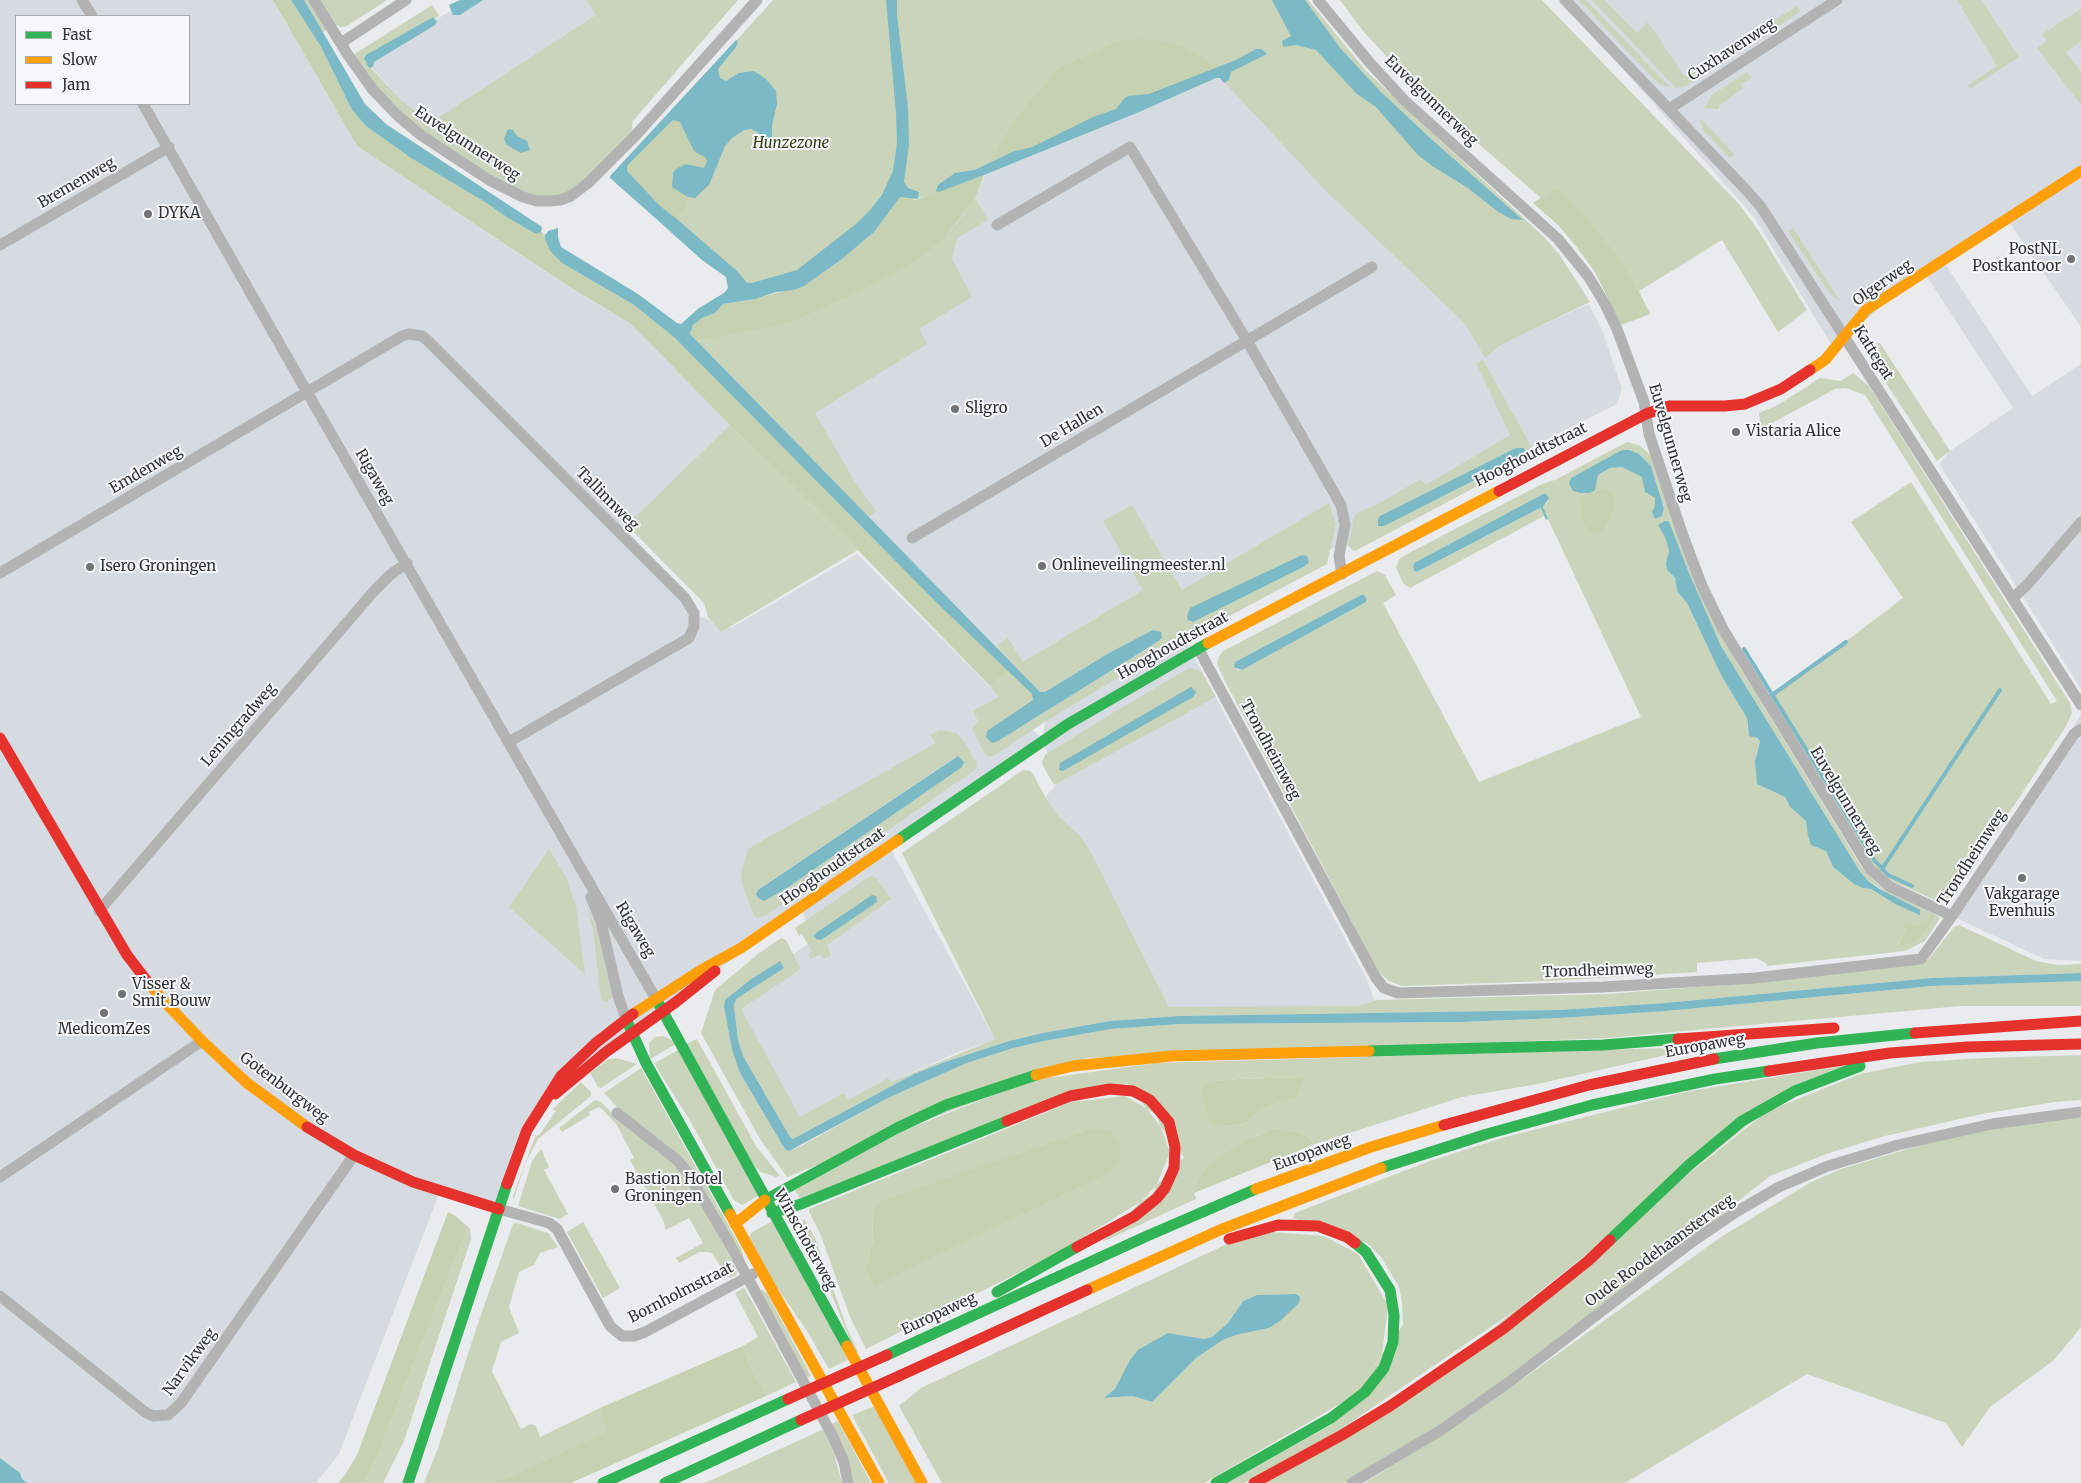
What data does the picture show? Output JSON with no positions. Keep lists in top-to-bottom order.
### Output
{
  "streets": {
    "main road": [
      "Olgerweg",
      "Hooghoudtstraat",
      "Rigaweg",
      "Europaweg",
      "Gotenburgweg",
      "Winschoterweg"
    ],
    "street": [
      "Cuxhavenweg",
      "Euvelgunnerweg",
      "Bremenweg",
      "Kattegat",
      "De Hallen",
      "Emdenweg",
      "Tallinnweg",
      "Leningradweg",
      "Trondheimweg",
      "Oude Roodehaansterweg",
      "Bornholmstraat",
      "Narvikweg"
    ]
  },
  "crossings": [
    ["Cuxhavenweg", "Kattegat"],
    ["Euvelgunnerweg", "Olgerweg"],
    ["Euvelgunnerweg", "Hooghoudtstraat"],
    ["Euvelgunnerweg", "Trondheimweg"],
    ["Bremenweg", "Rigaweg"],
    ["Olgerweg", "Kattegat"],
    ["Olgerweg", "Hooghoudtstraat"],
    ["Hooghoudtstraat", "Rigaweg"],
    ["Hooghoudtstraat", "Trondheimweg"],
    ["Hooghoudtstraat", "Winschoterweg"],
    ["Emdenweg", "Rigaweg"],
    ["Emdenweg", "Tallinnweg"],
    ["Rigaweg", "Tallinnweg"],
    ["Rigaweg", "Leningradweg"],
    ["Rigaweg", "Winschoterweg"],
    ["Leningradweg", "Gotenburgweg"],
    ["Gotenburgweg", "Bornholmstraat"],
    ["Gotenburgweg", "Narvikweg"]
  ],
  "parks": ["Hunzezone"],
  "places": [
    "DYKA",
    "PostNL Postkantoor",
    "Sligro",
    "Vistaria Alice",
    "Onlineveilingmeester.nl",
    "Isero Groningen",
    "Vakgarage Evenhuis",
    "Visser & Smit Bouw",
    "MedicomZes",
    "Bastion Hotel Groningen"
  ],
  "legend": ["Fast", "Slow", "Jam"]
}
